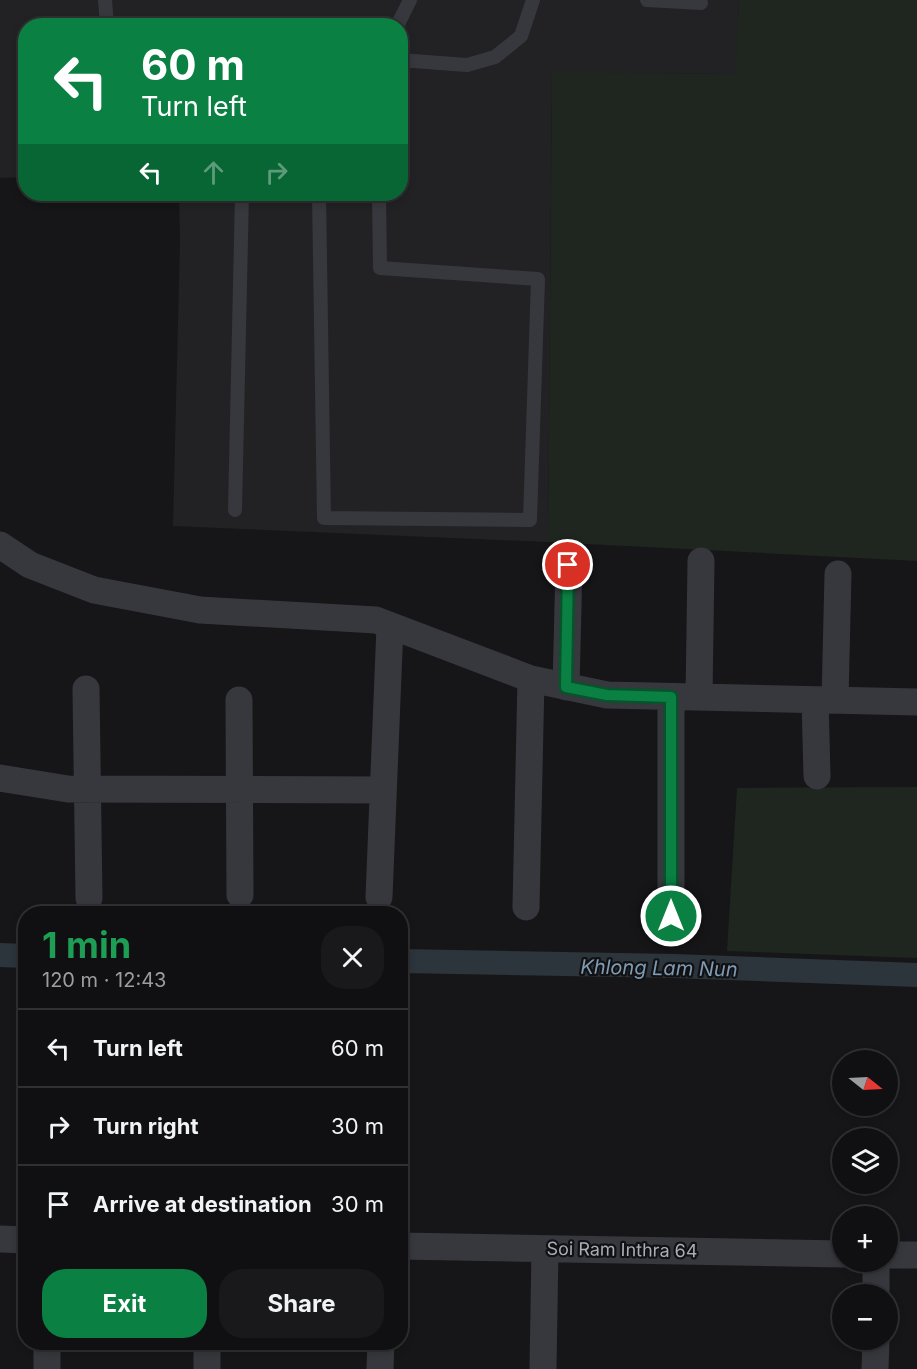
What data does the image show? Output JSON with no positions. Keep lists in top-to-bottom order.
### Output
{
  "streets": {
    "street": ["Soi Ram Inthra 64"]
  },
  "water": ["Khlong Lam Nun"],
  "north": "right",
  "page": {
    "turn": ["60 m", "Turn left"],
    "heading": ["1 min", "120 m · 12:43"],
    "list": [
      {
        "name": "Turn left",
        "value": "60 m"
      },
      {
        "name": "Turn right",
        "value": "30 m"
      },
      {
        "name": "Arrive at destination",
        "value": "30 m"
      }
    ],
    "map_buttons": ["+", "−"],
    "buttons": ["Exit", "Share"]
  }
}
